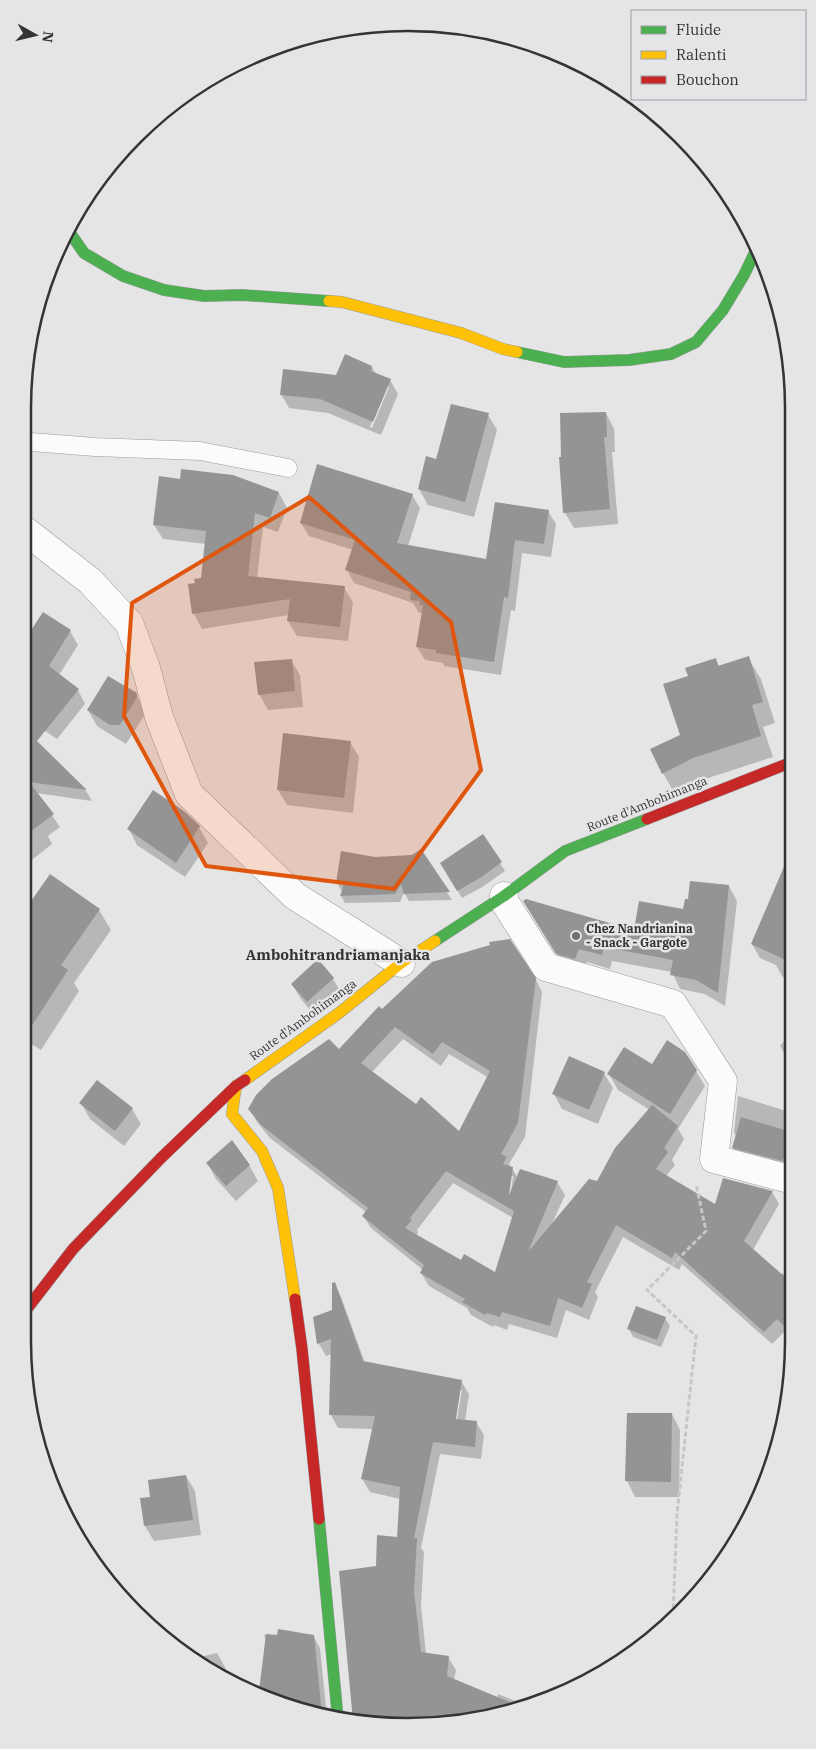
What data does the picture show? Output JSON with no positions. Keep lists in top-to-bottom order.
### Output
{
  "streets": {
    "street": ["Route d'Ambohimanga"]
  },
  "districts": ["Ambohitrandriamanjaka"],
  "places": ["Chez Nandrianina - Snack - Gargote"],
  "legend": ["Fluide", "Ralenti", "Bouchon"],
  "north": "right"
}
